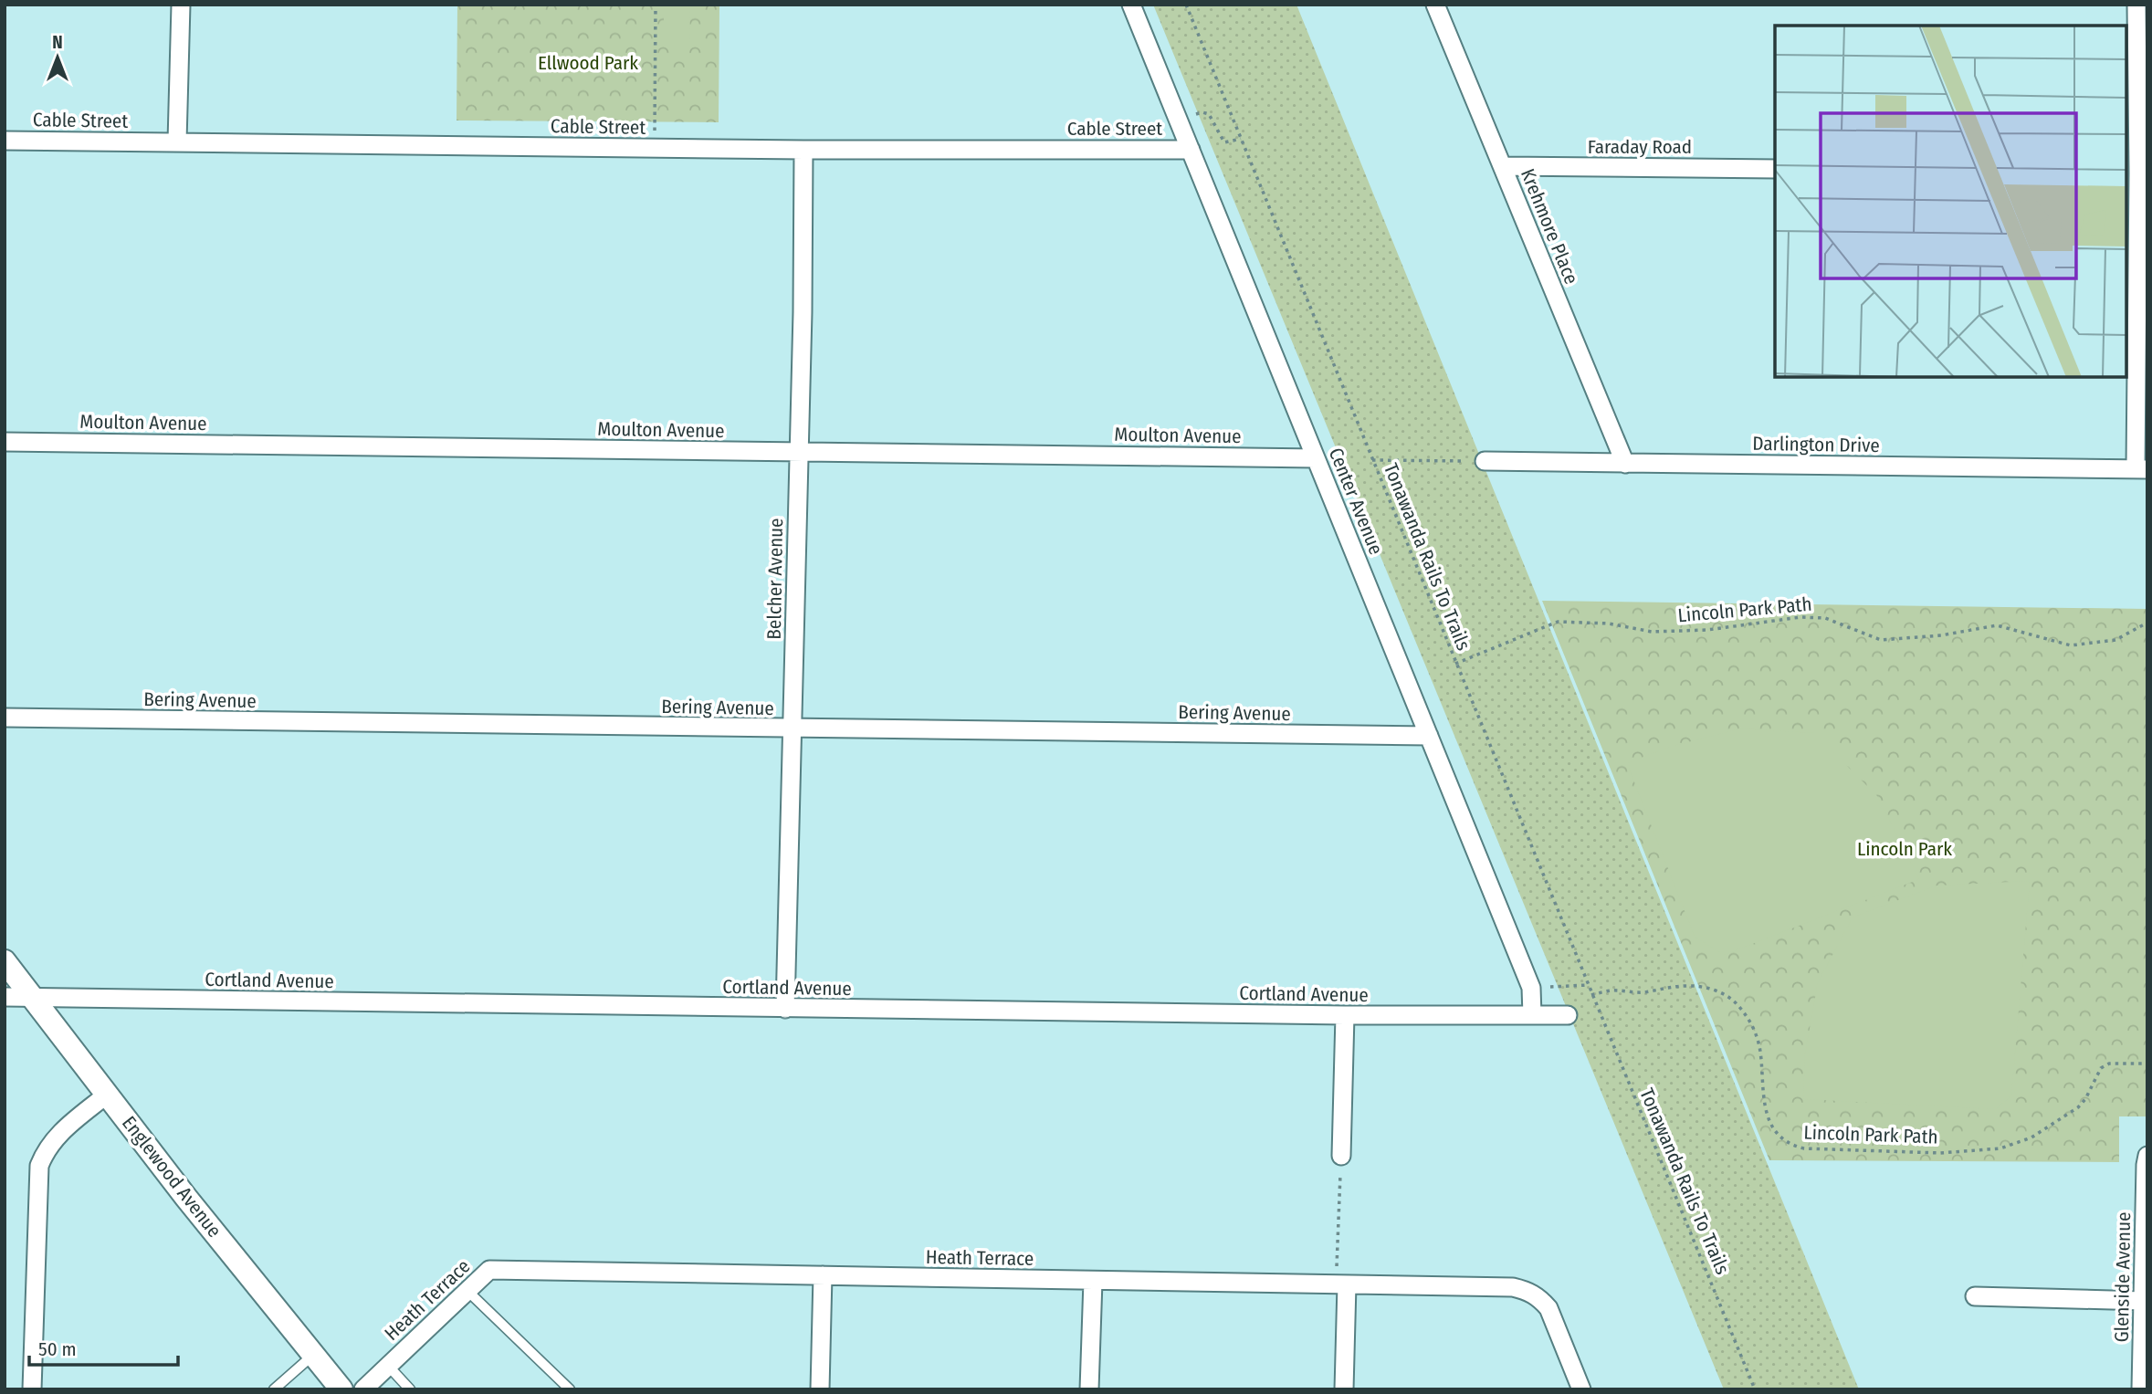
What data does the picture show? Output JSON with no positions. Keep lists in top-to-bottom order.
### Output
{
  "streets": {
    "street": [
      "Cable Street",
      "Faraday Road",
      "Krehmore Place",
      "Moulton Avenue",
      "Darlington Drive",
      "Center Avenue",
      "Belcher Avenue",
      "Bering Avenue",
      "Cortland Avenue",
      "Englewood Avenue",
      "Heath Terrace",
      "Glenside Avenue"
    ],
    "path": ["Tonawanda Rails To Trails", "Lincoln Park Path"]
  },
  "crossings": [
    ["Cable Street", "Center Avenue"],
    ["Cable Street", "Belcher Avenue"],
    ["Faraday Road", "Krehmore Place"],
    ["Krehmore Place", "Darlington Drive"],
    ["Moulton Avenue", "Center Avenue"],
    ["Moulton Avenue", "Belcher Avenue"],
    ["Center Avenue", "Bering Avenue"],
    ["Center Avenue", "Cortland Avenue"],
    ["Tonawanda Rails To Trails", "Lincoln Park Path"],
    ["Belcher Avenue", "Bering Avenue"],
    ["Belcher Avenue", "Cortland Avenue"],
    ["Cortland Avenue", "Englewood Avenue"]
  ],
  "parks": ["Ellwood Park", "Lincoln Park"],
  "scale_bar": "50 m",
  "north": "top"
}
